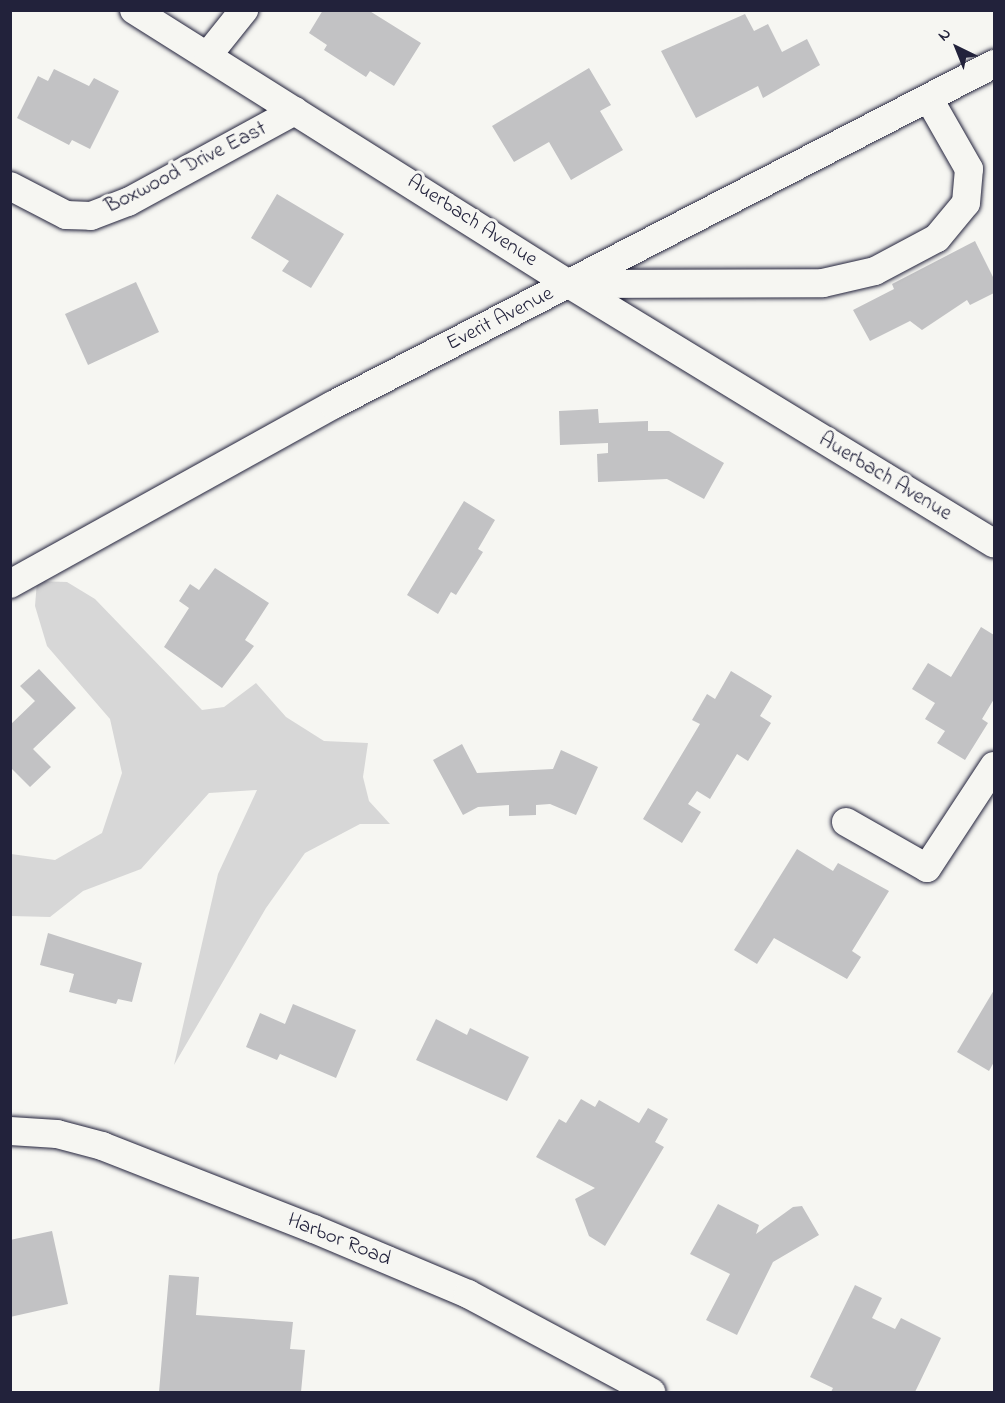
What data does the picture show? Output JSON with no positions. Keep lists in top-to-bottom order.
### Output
{
  "streets": {
    "street": [
      "Boxwood Drive East",
      "Auerbach Avenue",
      "Everit Avenue",
      "Harbor Road"
    ]
  },
  "crossings": [
    ["Boxwood Drive East", "Auerbach Avenue"],
    ["Auerbach Avenue", "Everit Avenue"]
  ],
  "north": "top left"
}
